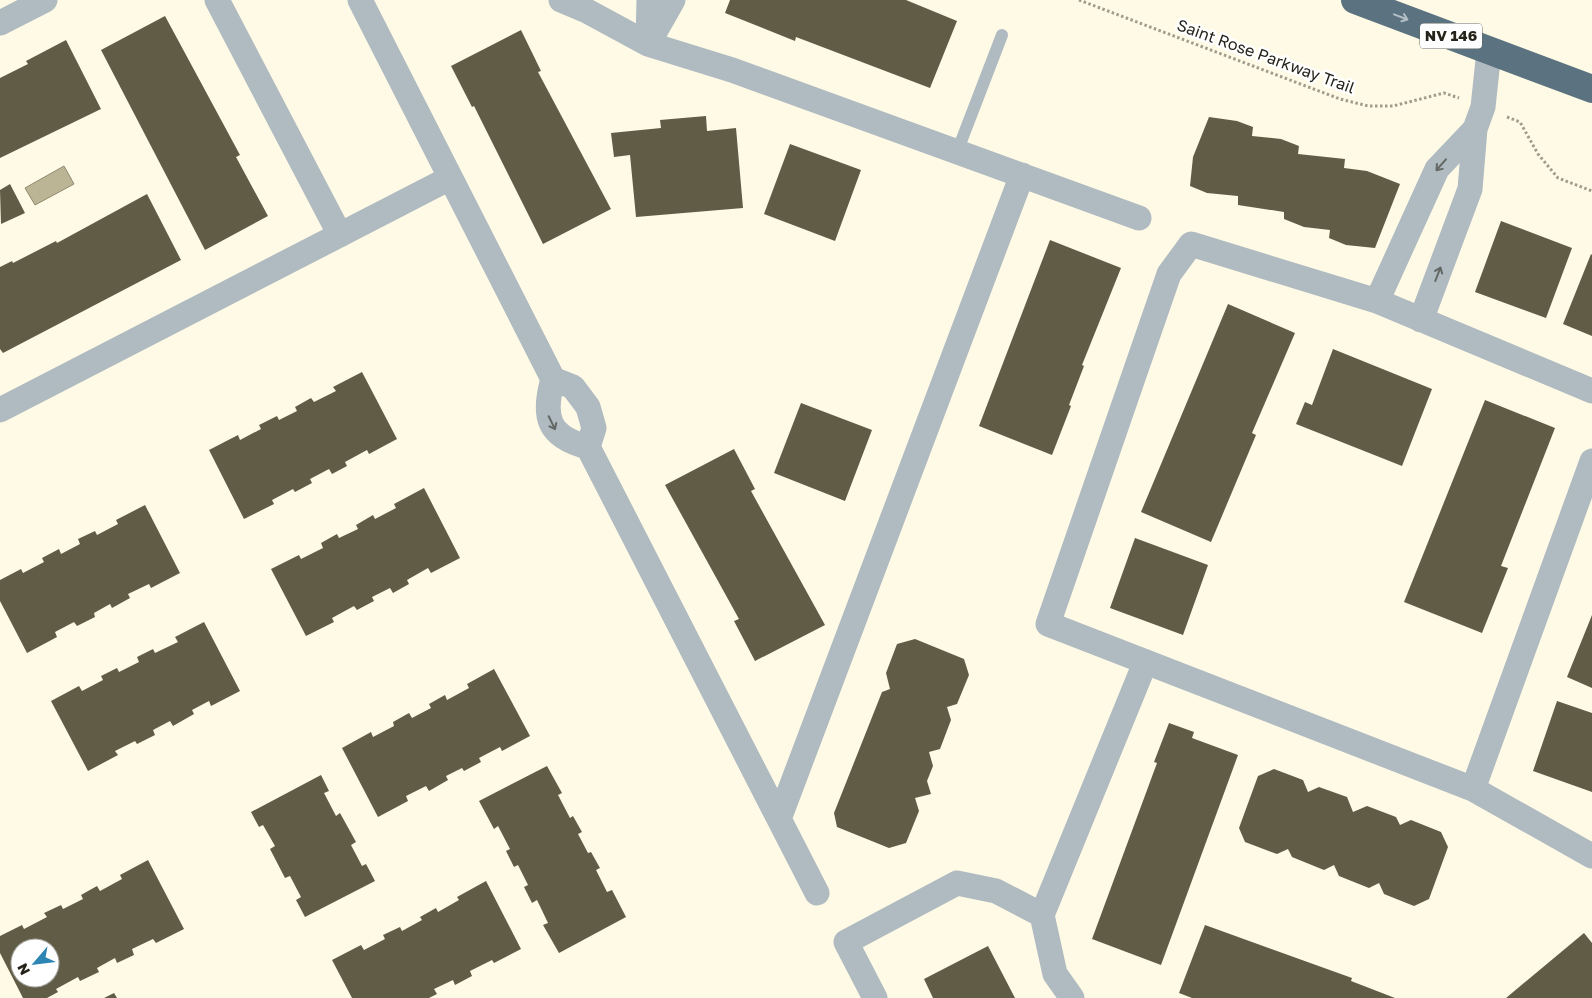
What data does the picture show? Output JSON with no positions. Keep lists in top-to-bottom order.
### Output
{
  "streets": {
    "highway": ["NV 146"],
    "path": ["Saint Rose Parkway Trail"]
  },
  "north": "bottom left"
}
